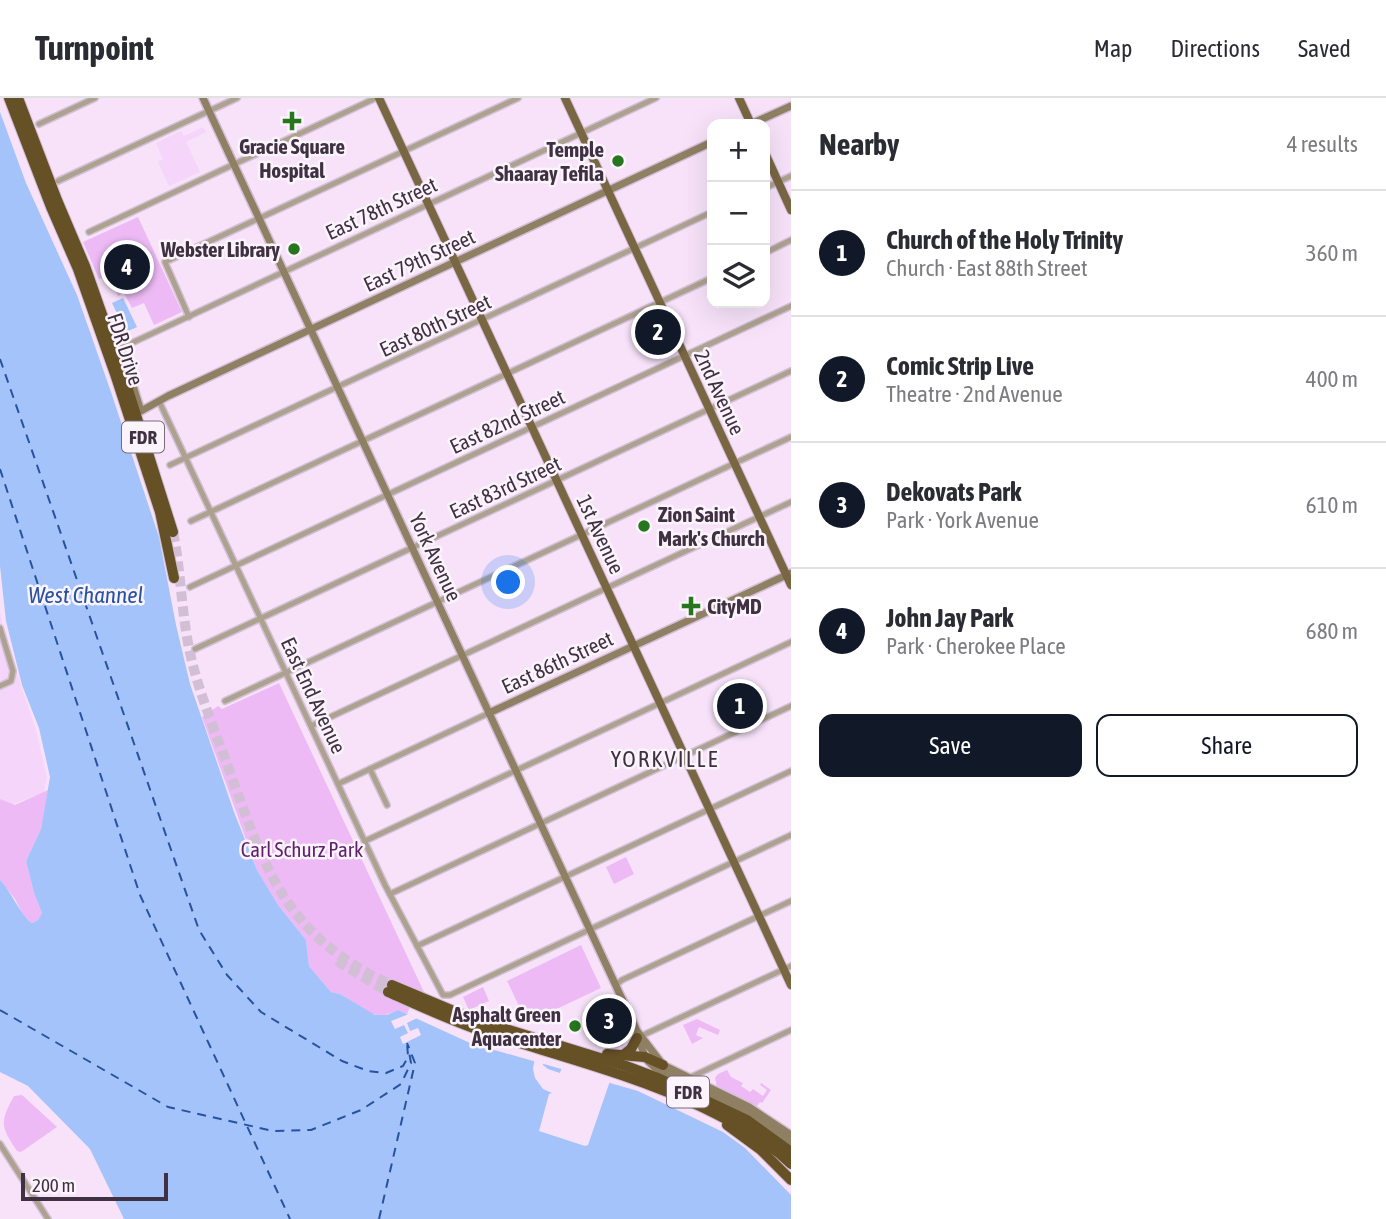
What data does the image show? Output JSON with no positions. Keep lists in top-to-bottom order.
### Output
{
  "streets": {
    "highway": ["FDR Drive", "FDR"],
    "main road": [
      "East 79th Street",
      "2nd Avenue",
      "1st Avenue",
      "York Avenue",
      "East 86th Street"
    ],
    "street": [
      "East 78th Street",
      "East 80th Street",
      "East 82nd Street",
      "East 83rd Street",
      "East End Avenue"
    ]
  },
  "crossings": [
    ["East 78th Street", "FDR Drive"],
    ["East 78th Street", "2nd Avenue"],
    ["East 78th Street", "1st Avenue"],
    ["East 78th Street", "York Avenue"],
    ["East 79th Street", "FDR Drive"],
    ["East 79th Street", "2nd Avenue"],
    ["East 79th Street", "1st Avenue"],
    ["East 79th Street", "York Avenue"],
    ["East 79th Street", "East End Avenue"],
    ["East 80th Street", "2nd Avenue"],
    ["East 80th Street", "1st Avenue"],
    ["East 80th Street", "York Avenue"],
    ["East 80th Street", "East End Avenue"],
    ["2nd Avenue", "East 82nd Street"],
    ["2nd Avenue", "East 83rd Street"],
    ["2nd Avenue", "East 86th Street"],
    ["East 82nd Street", "1st Avenue"],
    ["East 82nd Street", "York Avenue"],
    ["East 82nd Street", "East End Avenue"],
    ["East 83rd Street", "1st Avenue"],
    ["East 83rd Street", "York Avenue"],
    ["East 83rd Street", "East End Avenue"],
    ["1st Avenue", "East 86th Street"],
    ["York Avenue", "East 86th Street"],
    ["York Avenue", "East End Avenue"],
    ["East 86th Street", "East End Avenue"]
  ],
  "districts": ["YORKVILLE"],
  "water": ["West Channel"],
  "parks": ["Carl Schurz Park"],
  "places": {
    "health": ["Gracie Square Hospital", "CityMD"],
    "other": [
      "Temple Shaaray Tefila",
      "Webster Library",
      "Zion Saint Mark's Church",
      "Asphalt Green Aquacenter"
    ]
  },
  "scale_bar": "200 m",
  "page": {
    "header": "Turnpoint",
    "nav": ["Map", "Directions", "Saved"],
    "heading": ["Nearby", "4 results"],
    "map_buttons": ["+", "−"],
    "list": [
      {
        "mark": "1",
        "name": "Church of the Holy Trinity",
        "note": "Church · East 88th Street",
        "value": "360 m"
      },
      {
        "mark": "2",
        "name": "Comic Strip Live",
        "note": "Theatre · 2nd Avenue",
        "value": "400 m"
      },
      {
        "mark": "3",
        "name": "Dekovats Park",
        "note": "Park · York Avenue",
        "value": "610 m"
      },
      {
        "mark": "4",
        "name": "John Jay Park",
        "note": "Park · Cherokee Place",
        "value": "680 m"
      }
    ],
    "pins": [
      "4",
      "2",
      "1",
      "3"
    ],
    "buttons": ["Save", "Share"],
    "scale": "200 m"
  }
}
